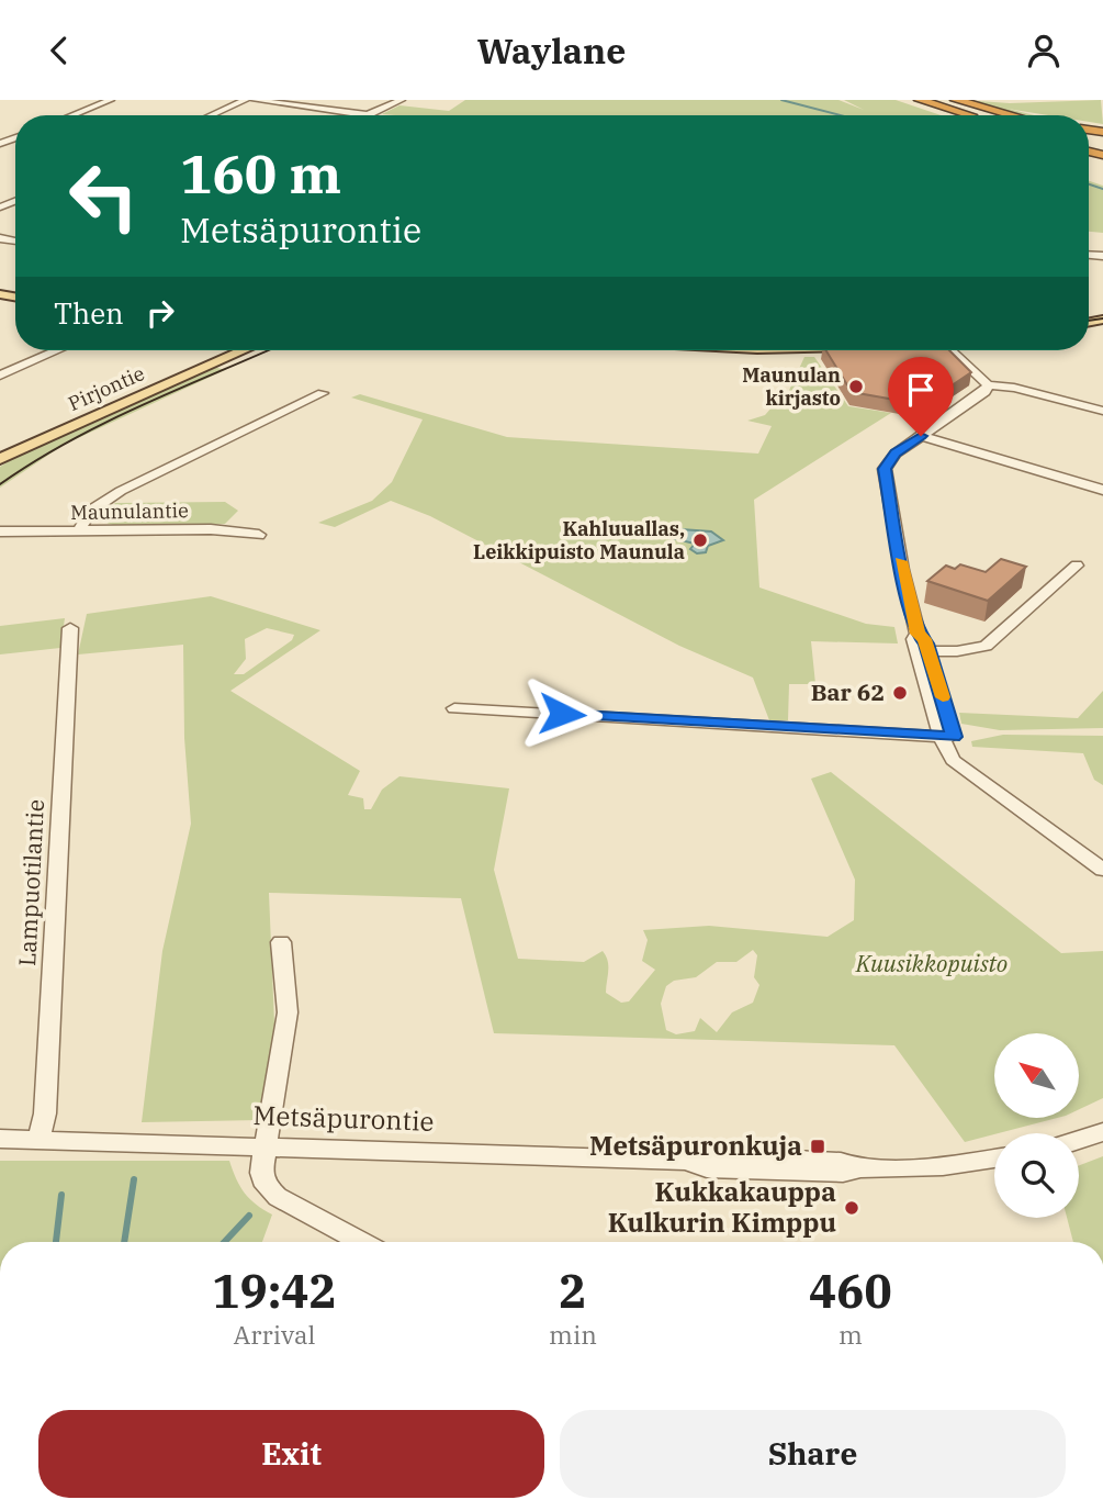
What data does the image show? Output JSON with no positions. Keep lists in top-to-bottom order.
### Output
{
  "streets": {
    "main road": ["Pirjontie"],
    "street": ["Maunulantie", "Lampuotilantie", "Metsäpurontie"]
  },
  "crossings": [
    ["Lampuotilantie", "Metsäpurontie"]
  ],
  "parks": ["Kuusikkopuisto"],
  "places": {
    "other": [
      "Maunulan kirjasto",
      "Kahluuallas, Leikkipuisto Maunula",
      "Bar 62",
      "Kukkakauppa Kulkurin Kimppu"
    ],
    "transit": ["Metsäpuronkuja"]
  },
  "north": "top left",
  "page": {
    "header": "Waylane",
    "turn": ["160 m", "Metsäpurontie"],
    "then": "Then",
    "eta": [
      "19:42",
      "Arrival",
      "2",
      "min",
      "460",
      "m"
    ],
    "buttons": ["Exit", "Share"]
  }
}
